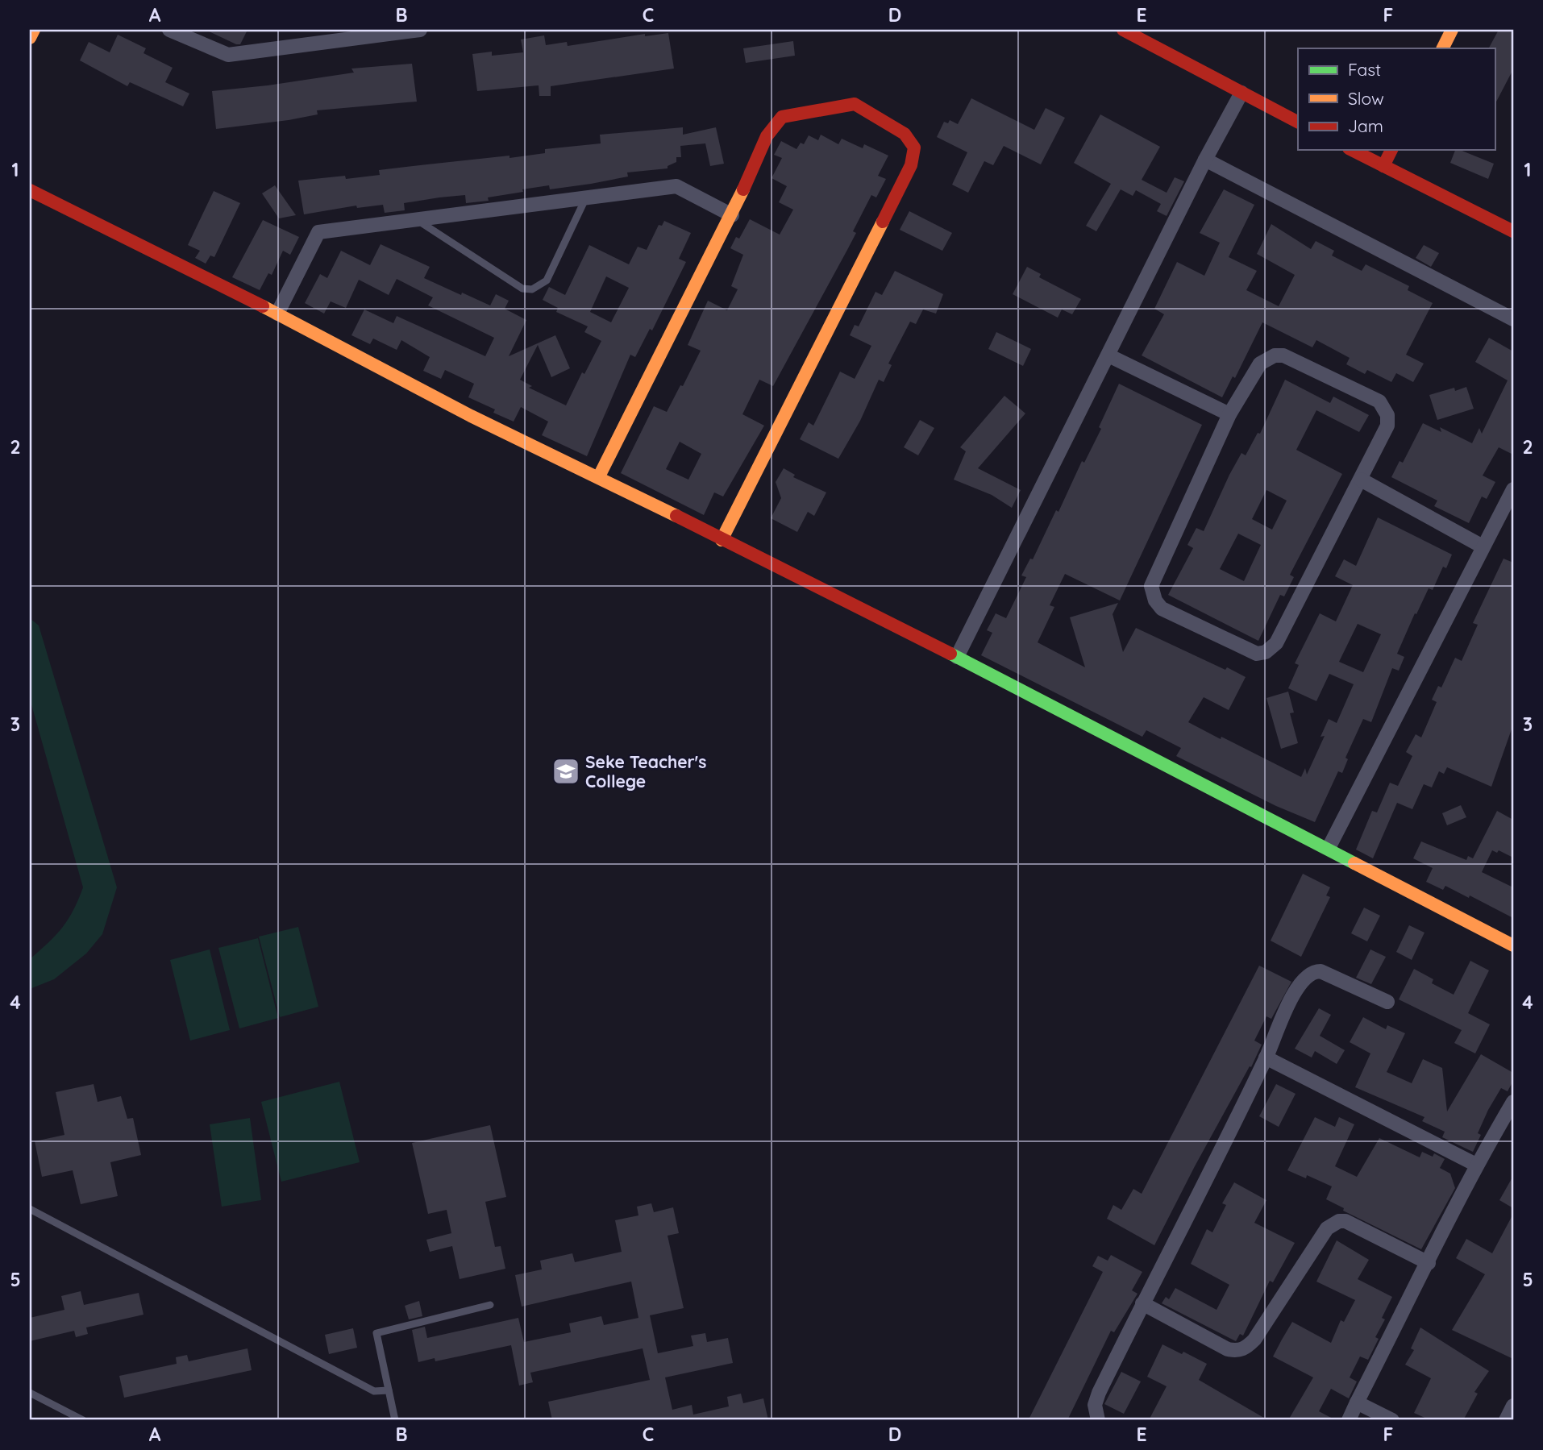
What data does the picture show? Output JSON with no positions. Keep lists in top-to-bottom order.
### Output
{
  "places": {
    "school or university": ["Seke Teacher's College"]
  },
  "legend": ["Fast", "Slow", "Jam"],
  "grid": {
    "columns": [
      "A",
      "B",
      "C",
      "D",
      "E",
      "F"
    ],
    "rows": [
      "1",
      "2",
      "3",
      "4",
      "5"
    ]
  }
}
